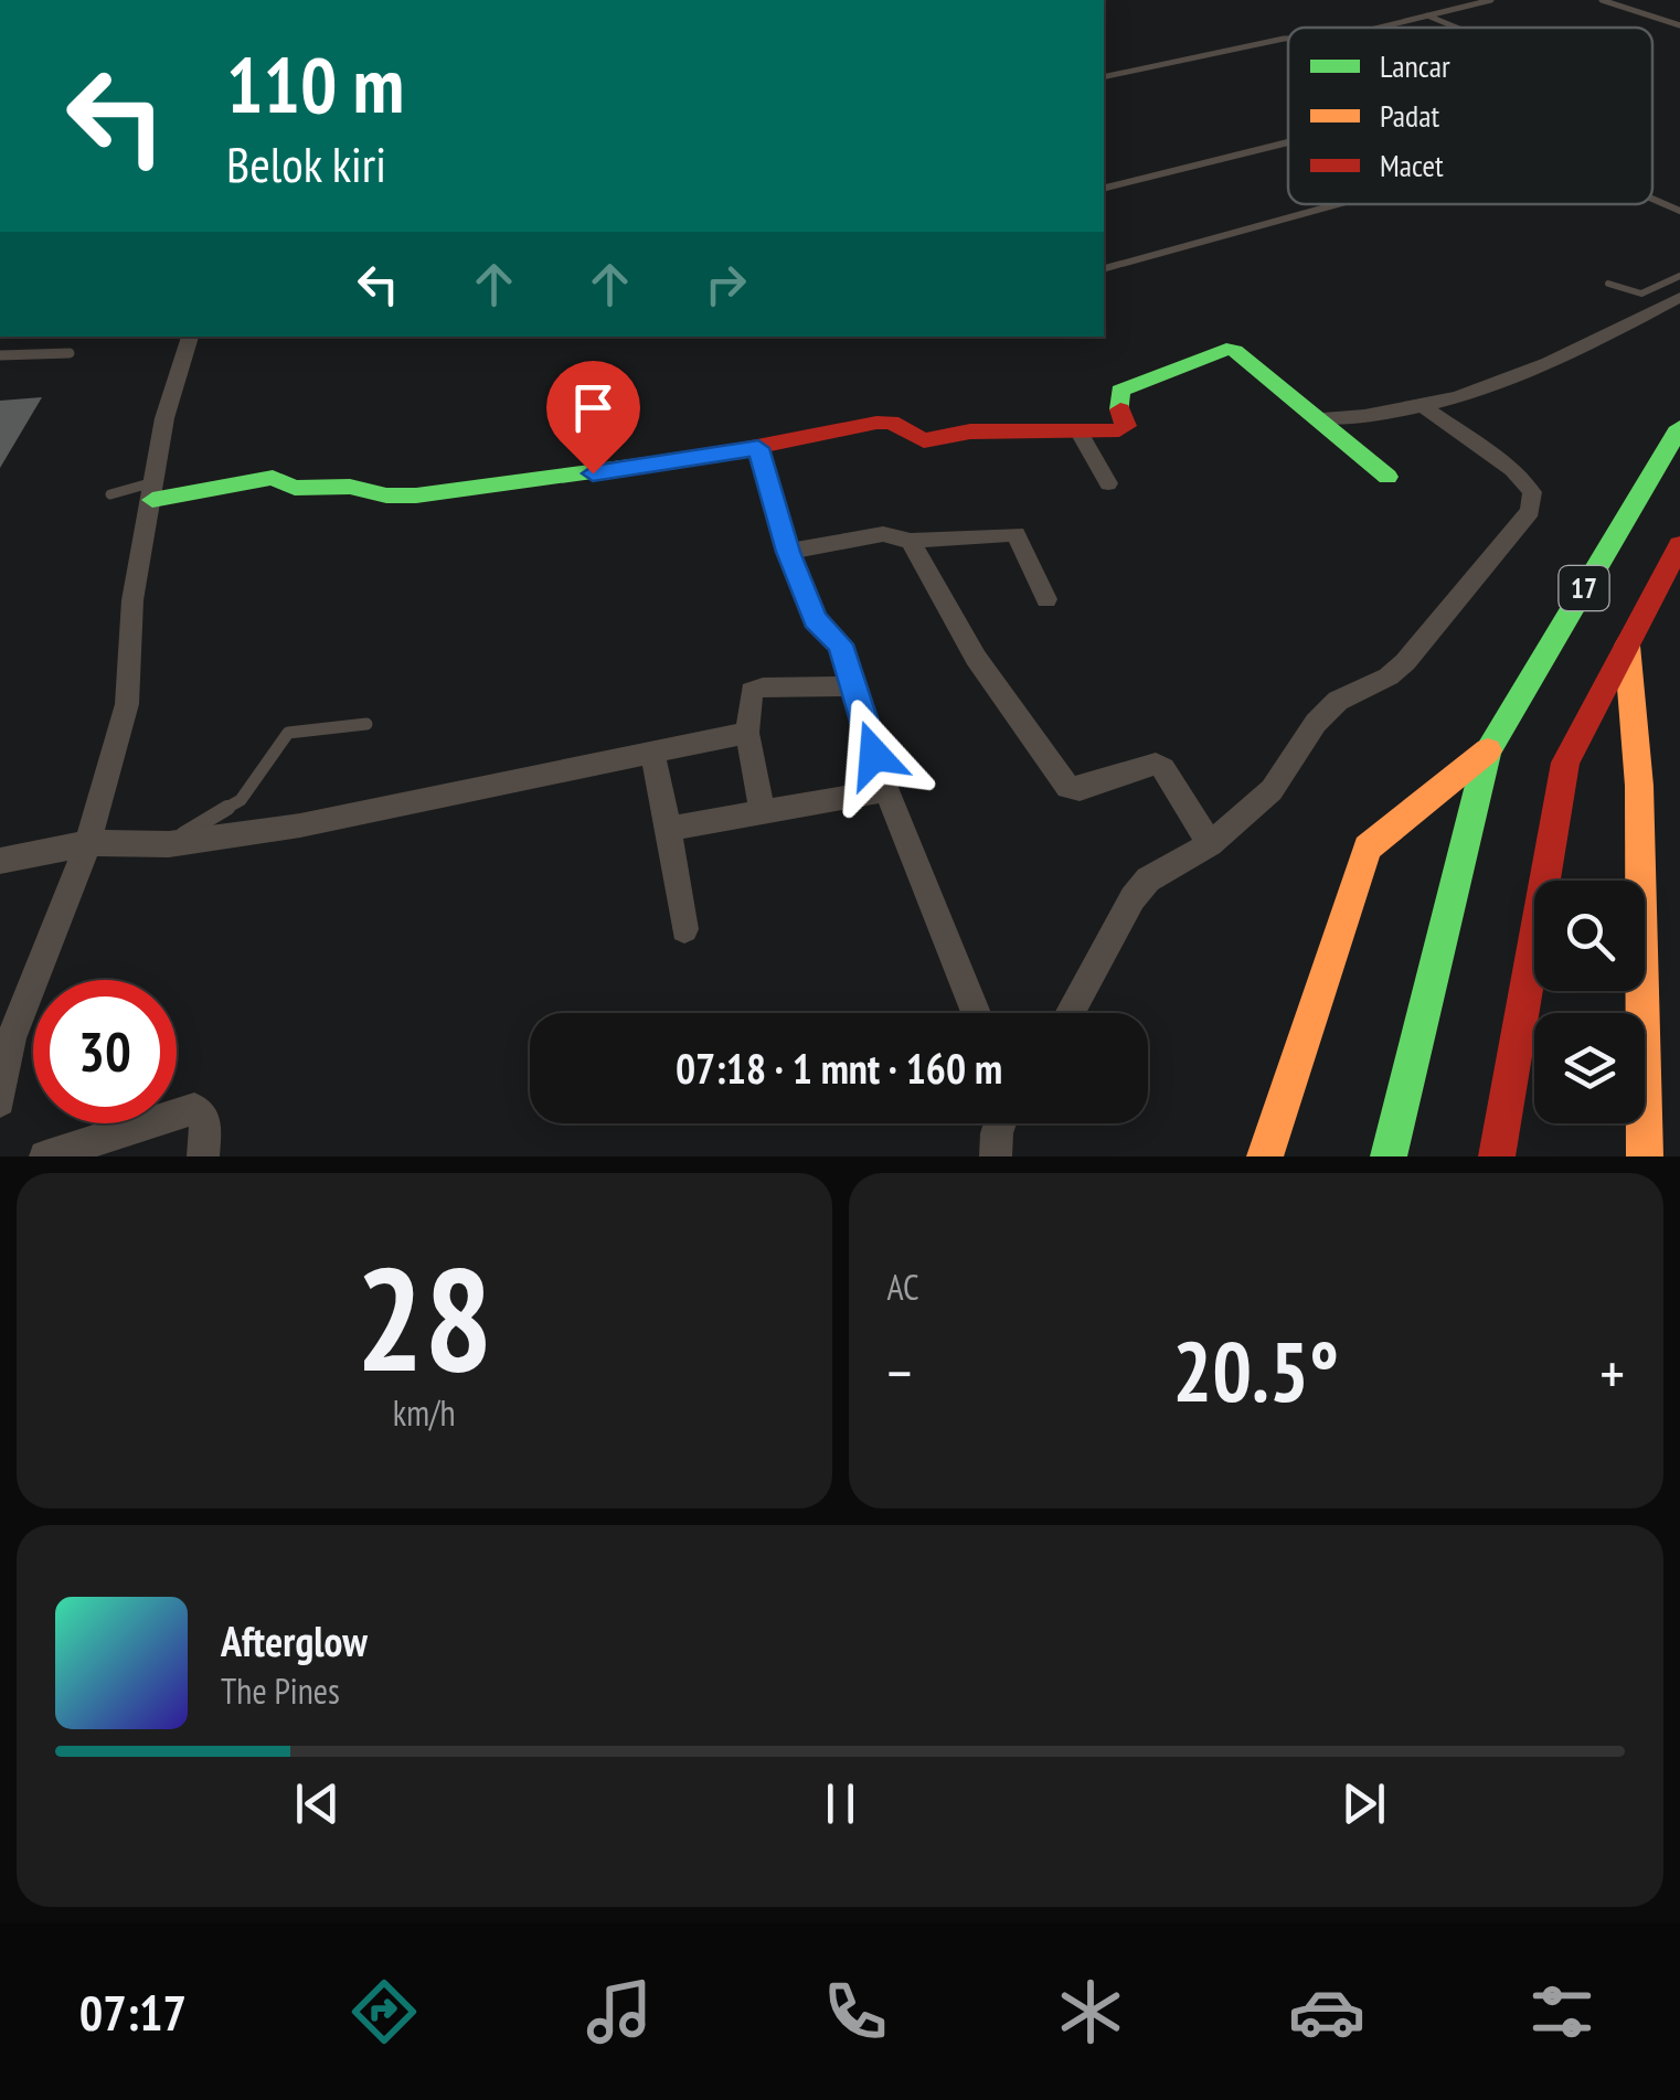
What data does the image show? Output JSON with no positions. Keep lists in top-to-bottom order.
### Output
{
  "streets": {
    "main road": ["17"]
  },
  "legend": ["Lancar", "Padat", "Macet"],
  "page": {
    "turn": ["110 m", "Belok kiri"],
    "limit": "30",
    "trip": "07:18 · 1 mnt · 160 m",
    "tile": [
      ["28", "km/h"],
      "AC"
    ],
    "heat": ["−", "20.5°", "+"],
    "song": ["Afterglow", "The Pines"],
    "tabs": "07:17"
  }
}
